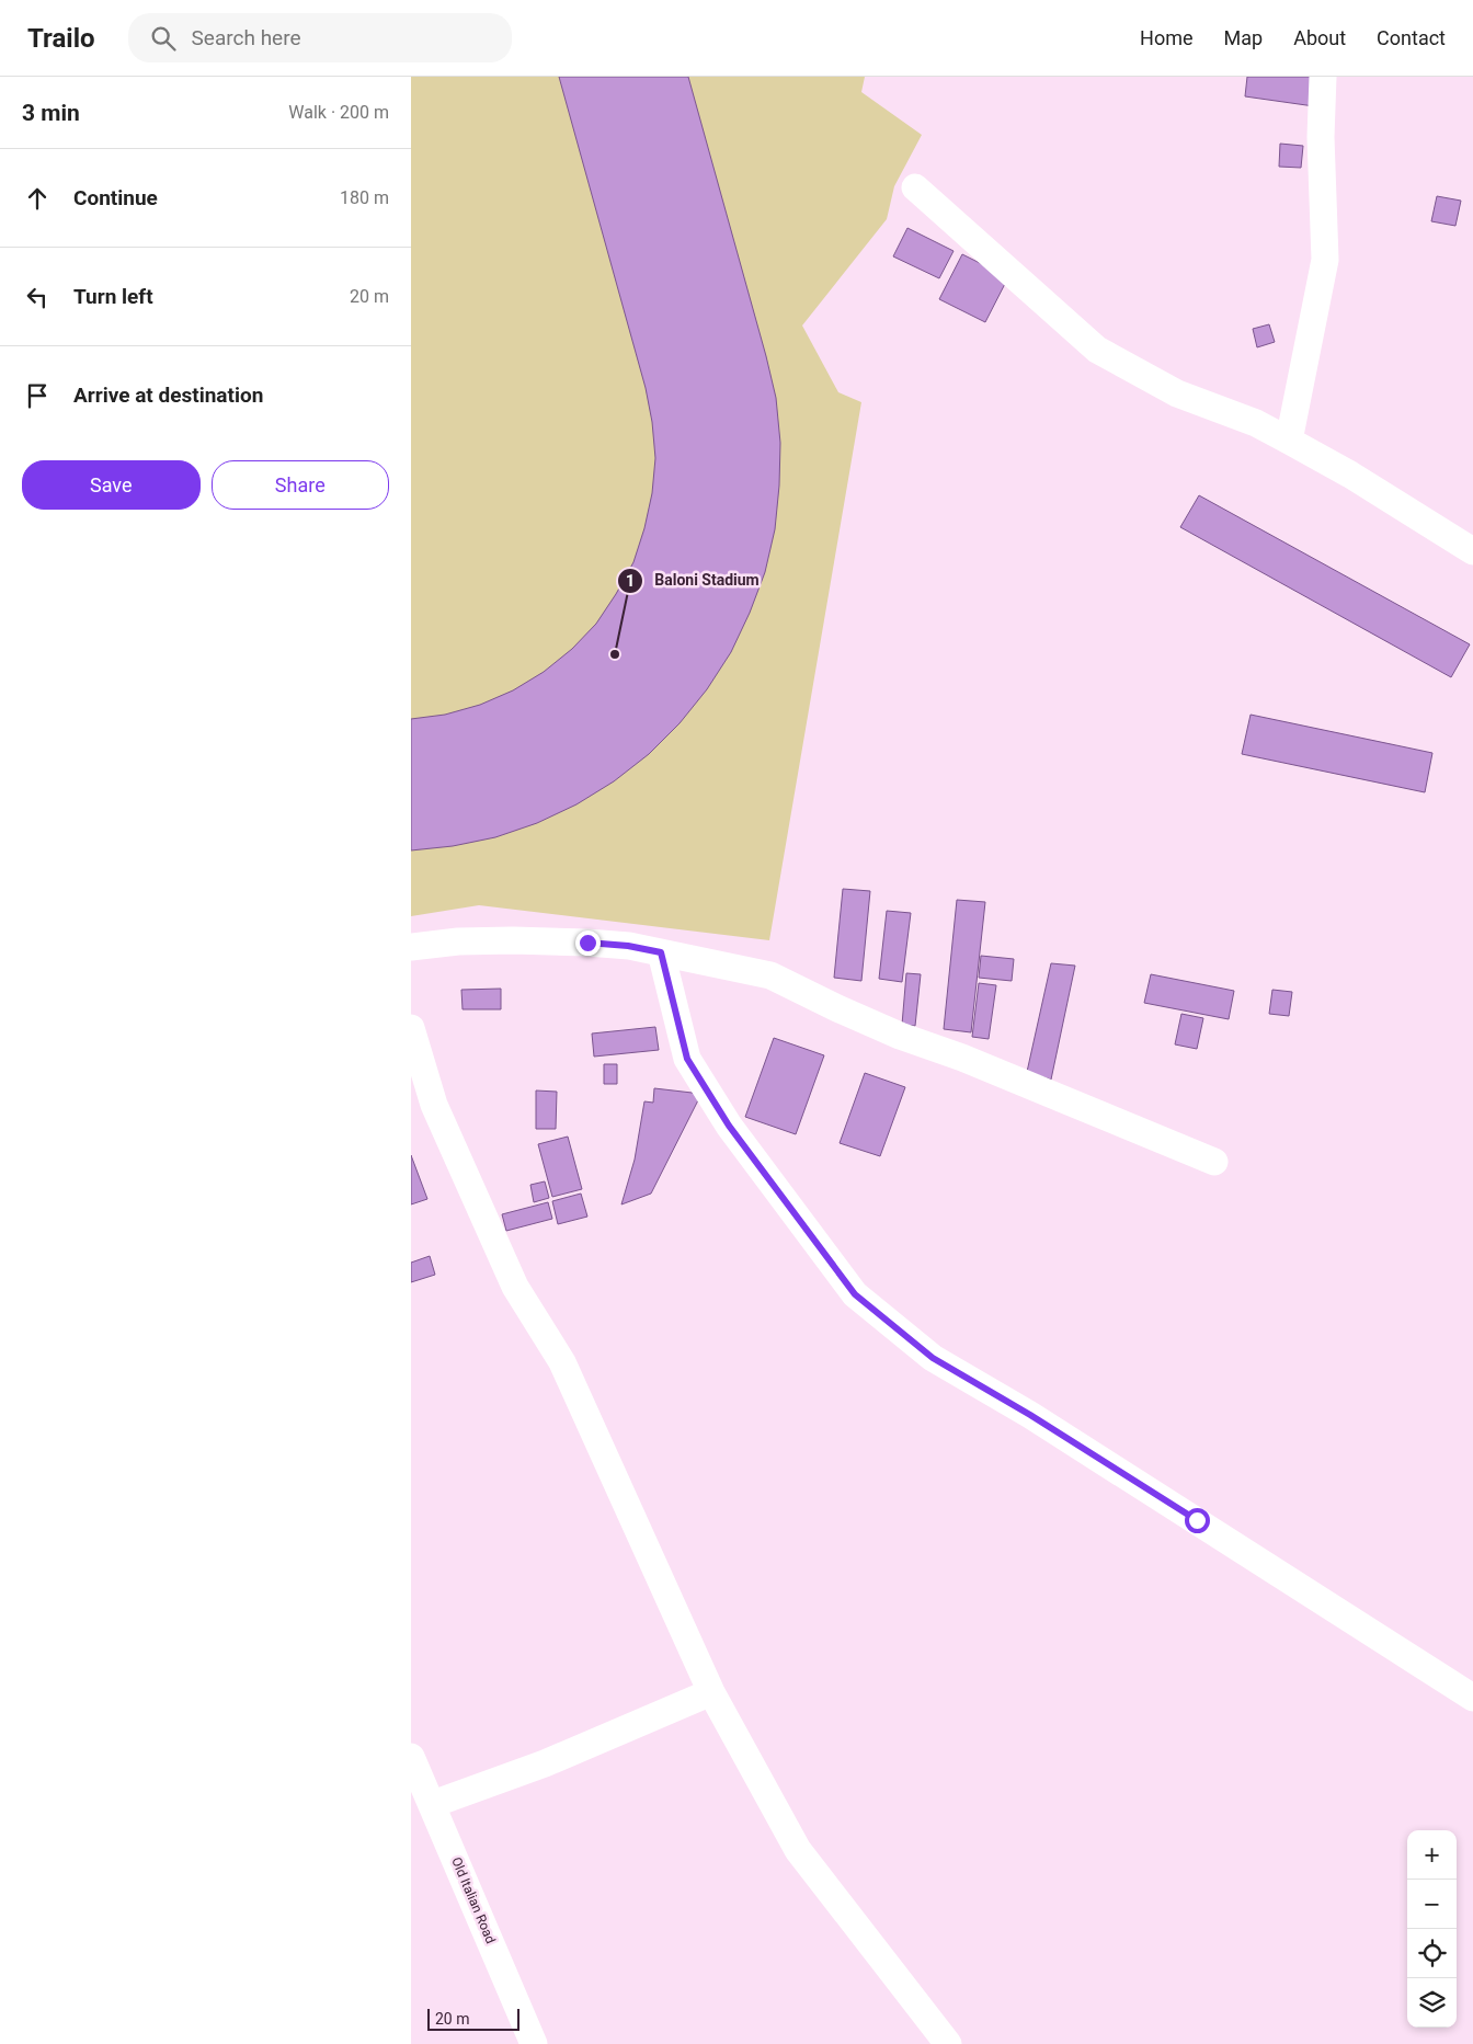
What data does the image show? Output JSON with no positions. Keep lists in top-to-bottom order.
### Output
{
  "streets": {
    "street": ["Old Italian Road"]
  },
  "places": ["Baloni Stadium"],
  "scale_bar": "20 m",
  "page": {
    "header": "Trailo",
    "search": "Search here",
    "nav": [
      "Home",
      "Map",
      "About",
      "Contact"
    ],
    "heading": ["3 min", "Walk · 200 m"],
    "list": [
      ["Continue", "180 m"],
      ["Turn left", "20 m"],
      "Arrive at destination"
    ],
    "buttons": ["Save", "Share"],
    "map_buttons": ["+", "−"],
    "scale": "20 m"
  }
}
